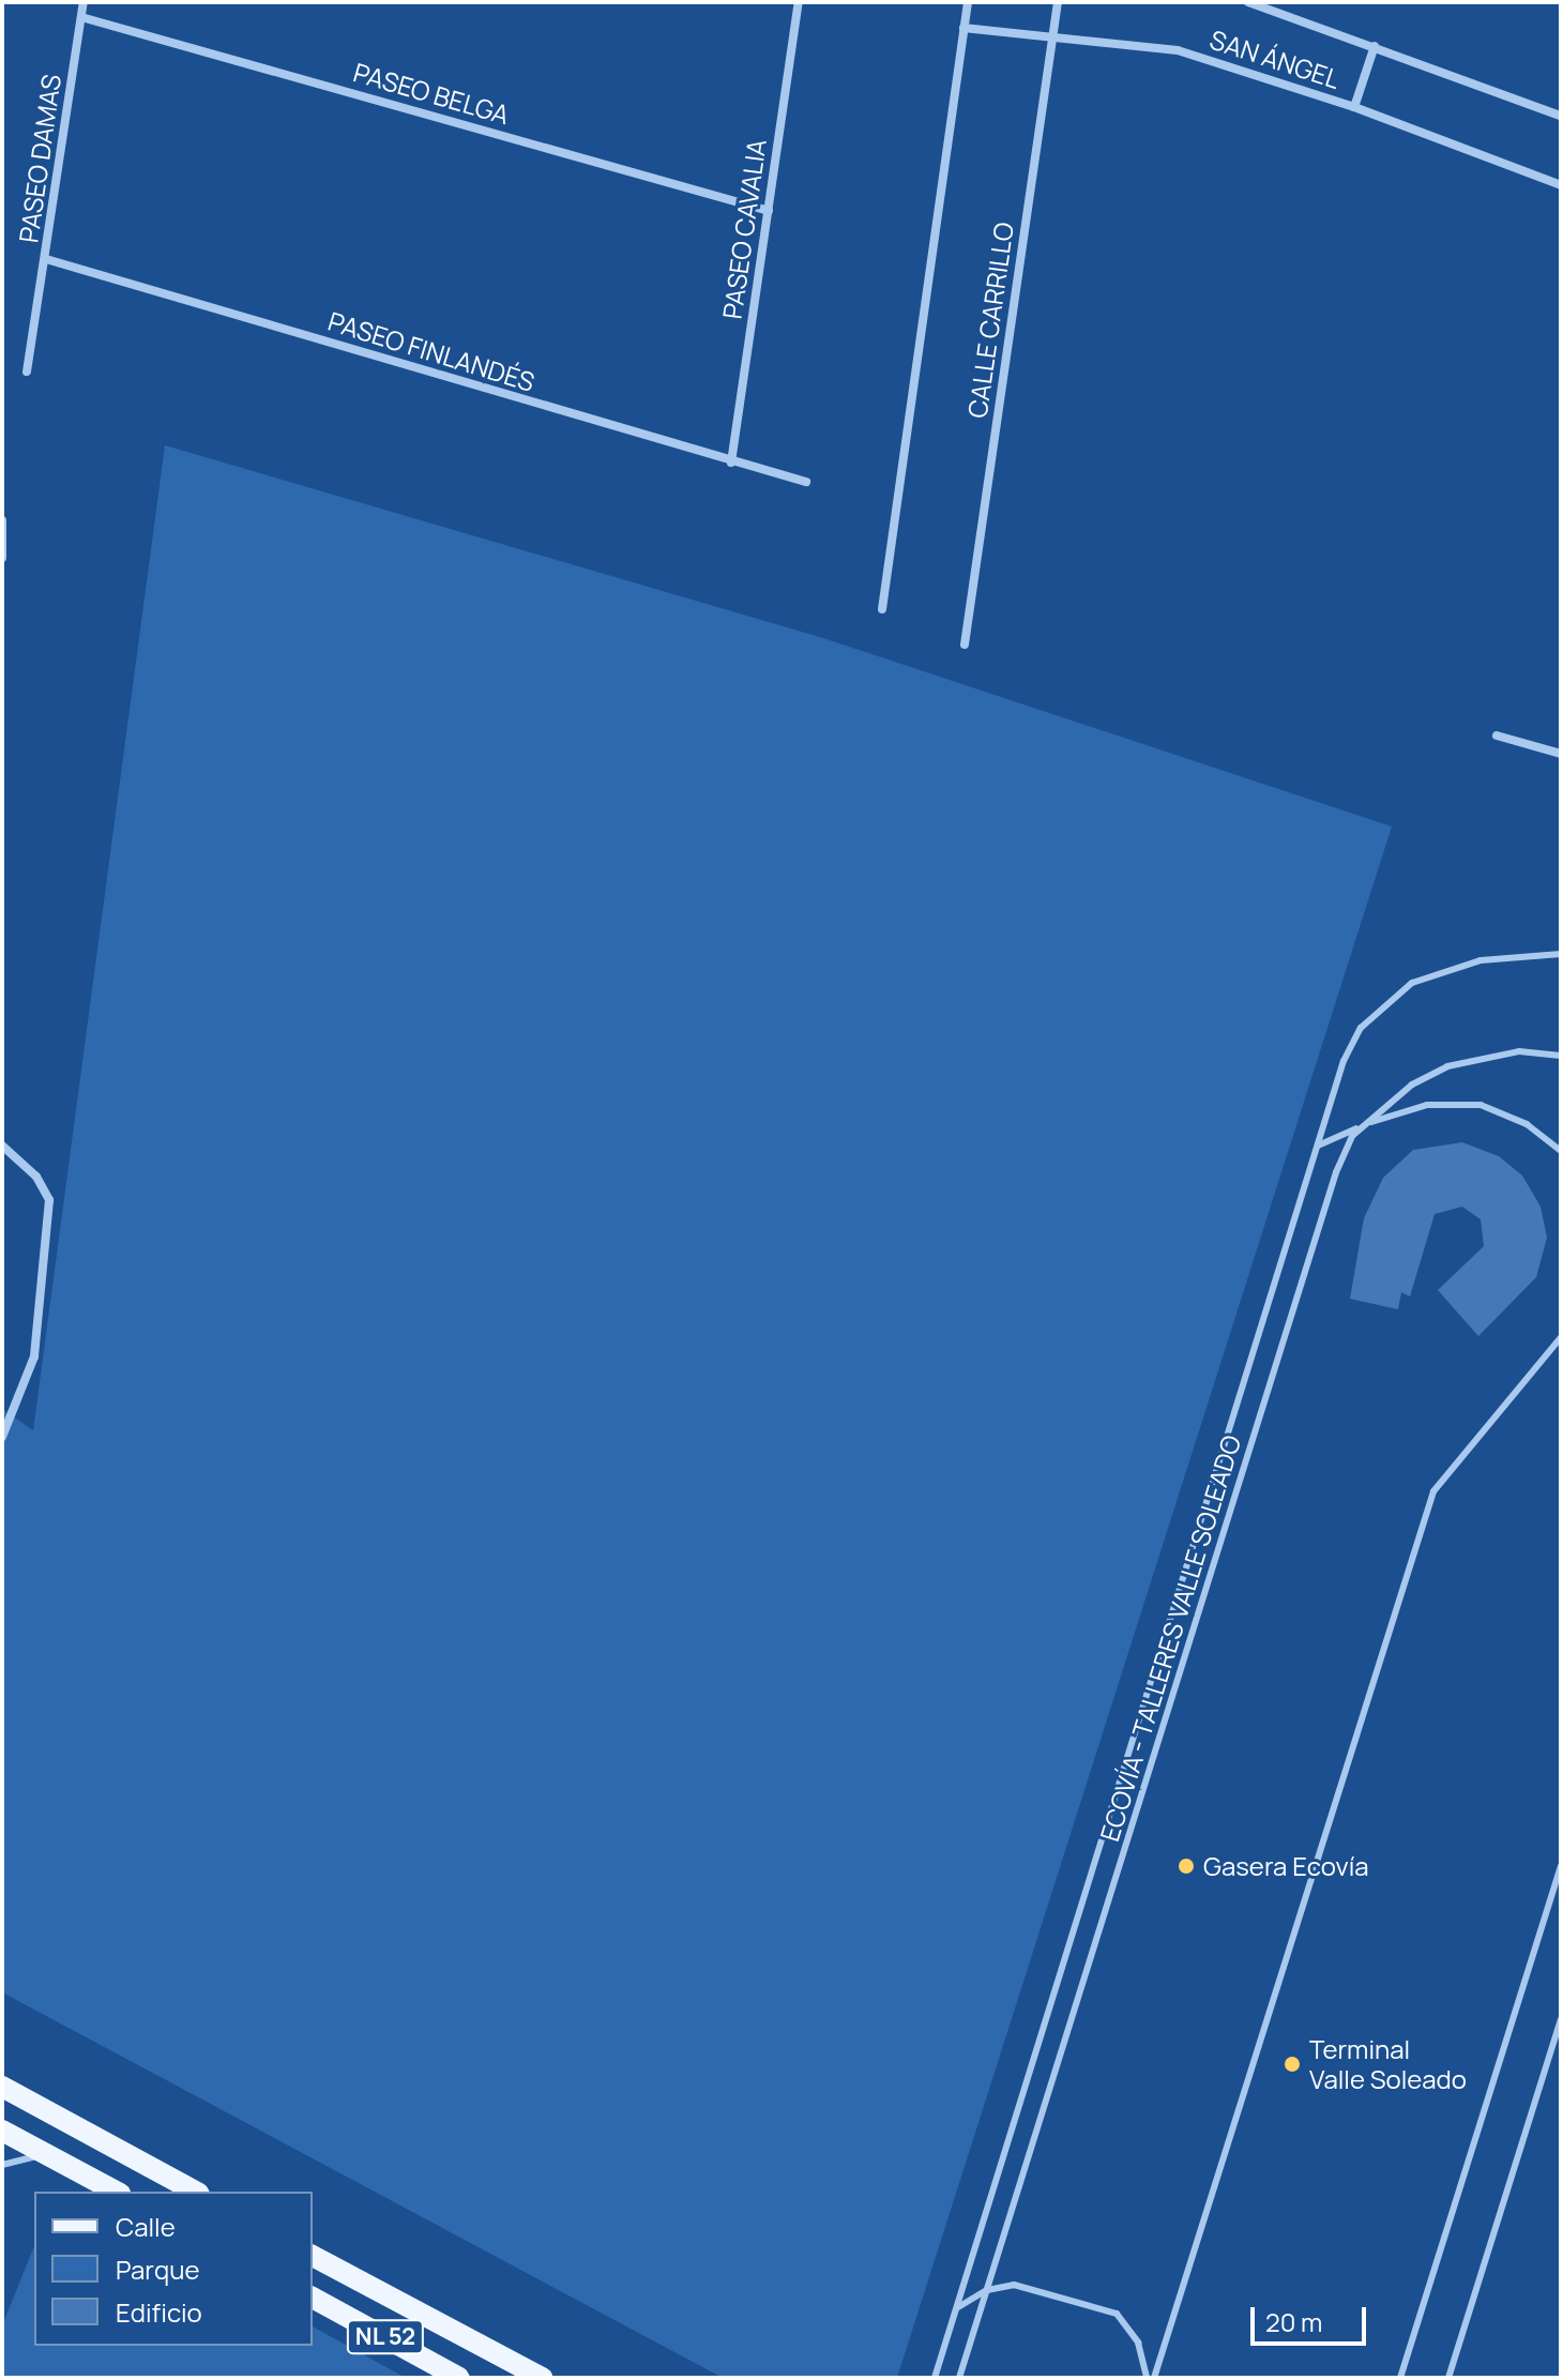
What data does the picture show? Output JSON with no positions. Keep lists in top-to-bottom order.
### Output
{
  "streets": {
    "main road": ["NL 52"],
    "street": [
      "SAN ÁNGEL",
      "PASEO BELGA",
      "PASEO DAMAS",
      "PASEO CAVALIA",
      "CALLE CARRILLO",
      "PASEO FINLANDÉS"
    ],
    "lane": ["ECOVÍA - TALLERES VALLE SOLEADO"]
  },
  "crossings": [
    ["SAN ÁNGEL", "CALLE CARRILLO"],
    ["PASEO BELGA", "PASEO DAMAS"],
    ["PASEO BELGA", "PASEO CAVALIA"],
    ["PASEO DAMAS", "PASEO FINLANDÉS"],
    ["PASEO CAVALIA", "PASEO FINLANDÉS"]
  ],
  "places": ["Gasera Ecovía", "Terminal Valle Soleado"],
  "legend": ["Calle", "Parque", "Edificio"],
  "scale_bar": "20 m"
}
